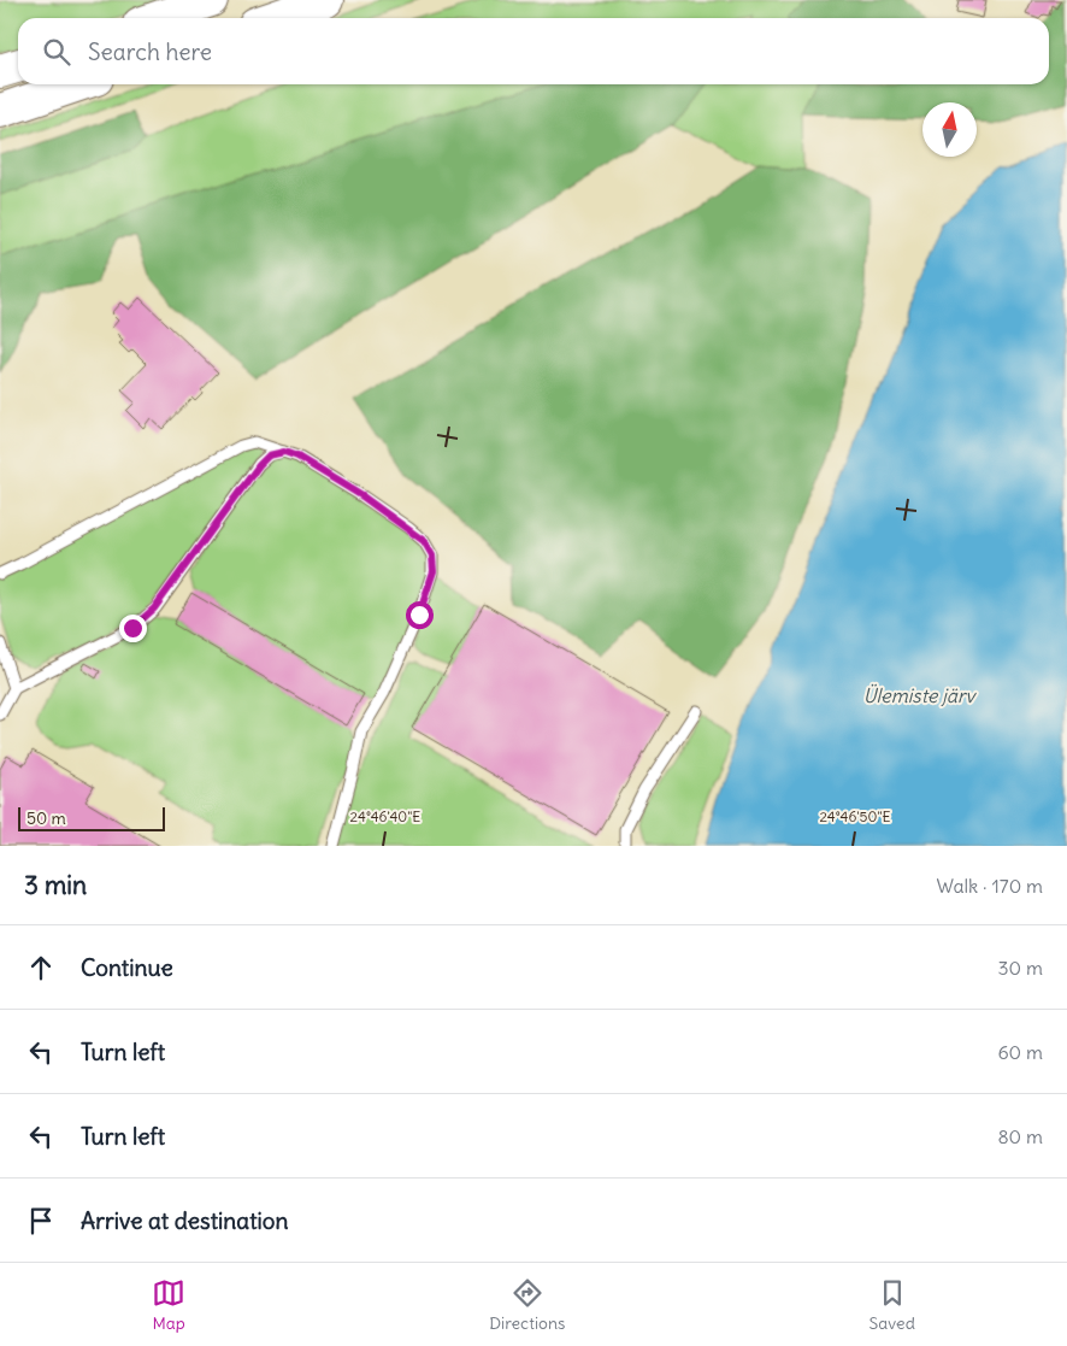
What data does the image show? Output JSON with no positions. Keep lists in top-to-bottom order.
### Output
{
  "water": ["Ülemiste järv"],
  "scale_bar": "50 m",
  "north": "top",
  "page": {
    "search": "Search here",
    "scale": "50 m",
    "heading": ["3 min", "Walk · 170 m"],
    "list": [
      ["Continue", "30 m"],
      ["Turn left", "60 m"],
      ["Turn left", "80 m"],
      "Arrive at destination"
    ],
    "nav": ["Map", "Directions", "Saved"]
  },
  "coordinates": ["24°46'40\"E", "24°46'50\"E"]
}
